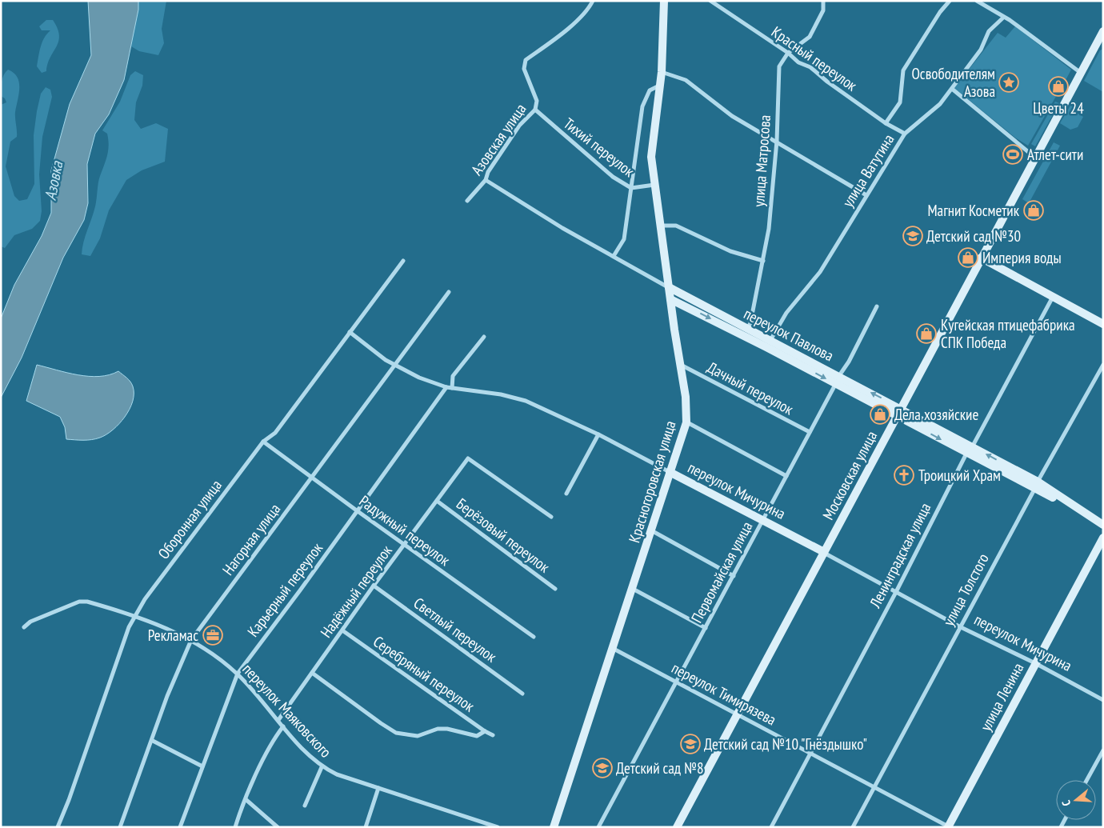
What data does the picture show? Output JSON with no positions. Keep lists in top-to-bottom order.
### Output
{
  "streets": {
    "street": [
      "Красный переулок",
      "Азовская улица",
      "Тихий переулок",
      "улица Матросова",
      "улица Ватутина",
      "переулок Павлова",
      "Дачный переулок",
      "Московская улица",
      "Красногоровская улица",
      "переулок Мичурина",
      "Оборонная улица",
      "Радужный переулок",
      "Берёзовый переулок",
      "Нагорная улица",
      "Ленинградская улица",
      "Первомайская улица",
      "Карьерный переулок",
      "улица Толстого",
      "Надёжный переулок",
      "Светлый переулок",
      "Серебряный переулок",
      "переулок Тимирязева",
      "улица Ленина",
      "переулок Маяковского"
    ]
  },
  "crossings": [
    ["Красный переулок", "улица Матросова"],
    ["Красный переулок", "улица Ватутина"],
    ["Азовская улица", "Тихий переулок"],
    ["Азовская улица", "переулок Павлова"],
    ["Тихий переулок", "Красногоровская улица"],
    ["улица Матросова", "переулок Павлова"],
    ["улица Ватутина", "переулок Павлова"],
    ["переулок Павлова", "Московская улица"],
    ["переулок Павлова", "Красногоровская улица"],
    ["переулок Павлова", "Ленинградская улица"],
    ["переулок Павлова", "Первомайская улица"],
    ["переулок Павлова", "улица Толстого"],
    ["Дачный переулок", "Красногоровская улица"],
    ["Дачный переулок", "Первомайская улица"],
    ["Московская улица", "переулок Мичурина"],
    ["Московская улица", "переулок Тимирязева"],
    ["Красногоровская улица", "переулок Мичурина"],
    ["Красногоровская улица", "переулок Тимирязева"],
    ["переулок Мичурина", "Оборонная улица"],
    ["переулок Мичурина", "Нагорная улица"],
    ["переулок Мичурина", "Ленинградская улица"],
    ["переулок Мичурина", "Первомайская улица"],
    ["переулок Мичурина", "Карьерный переулок"],
    ["переулок Мичурина", "улица Толстого"],
    ["переулок Мичурина", "улица Ленина"],
    ["Оборонная улица", "Радужный переулок"],
    ["Оборонная улица", "переулок Маяковского"],
    ["Радужный переулок", "Нагорная улица"],
    ["Радужный переулок", "Карьерный переулок"],
    ["Радужный переулок", "Надёжный переулок"],
    ["Берёзовый переулок", "Надёжный переулок"],
    ["Нагорная улица", "переулок Маяковского"],
    ["Ленинградская улица", "переулок Тимирязева"],
    ["Первомайская улица", "переулок Тимирязева"],
    ["Карьерный переулок", "переулок Маяковского"],
    ["улица Толстого", "переулок Тимирязева"],
    ["Надёжный переулок", "Светлый переулок"],
    ["Надёжный переулок", "Серебряный переулок"],
    ["Надёжный переулок", "переулок Маяковского"],
    ["переулок Тимирязева", "улица Ленина"]
  ],
  "water": ["Азовка"],
  "places": {
    "place": ["Освободителям Азова"],
    "shop": [
      "Цветы 24",
      "Магнит Косметик",
      "Империя воды",
      "Кугейская птицефабрика СПК Победа",
      "Дела хозяйские"
    ],
    "sports": ["Атлет-сити"],
    "school or university": ["Детский сад №30", "Детский сад №10 \"Гнёздышко\"", "Детский сад №8"],
    "church": ["Троицкий Храм"],
    "office": ["Рекламас"]
  },
  "north": "left"
}
